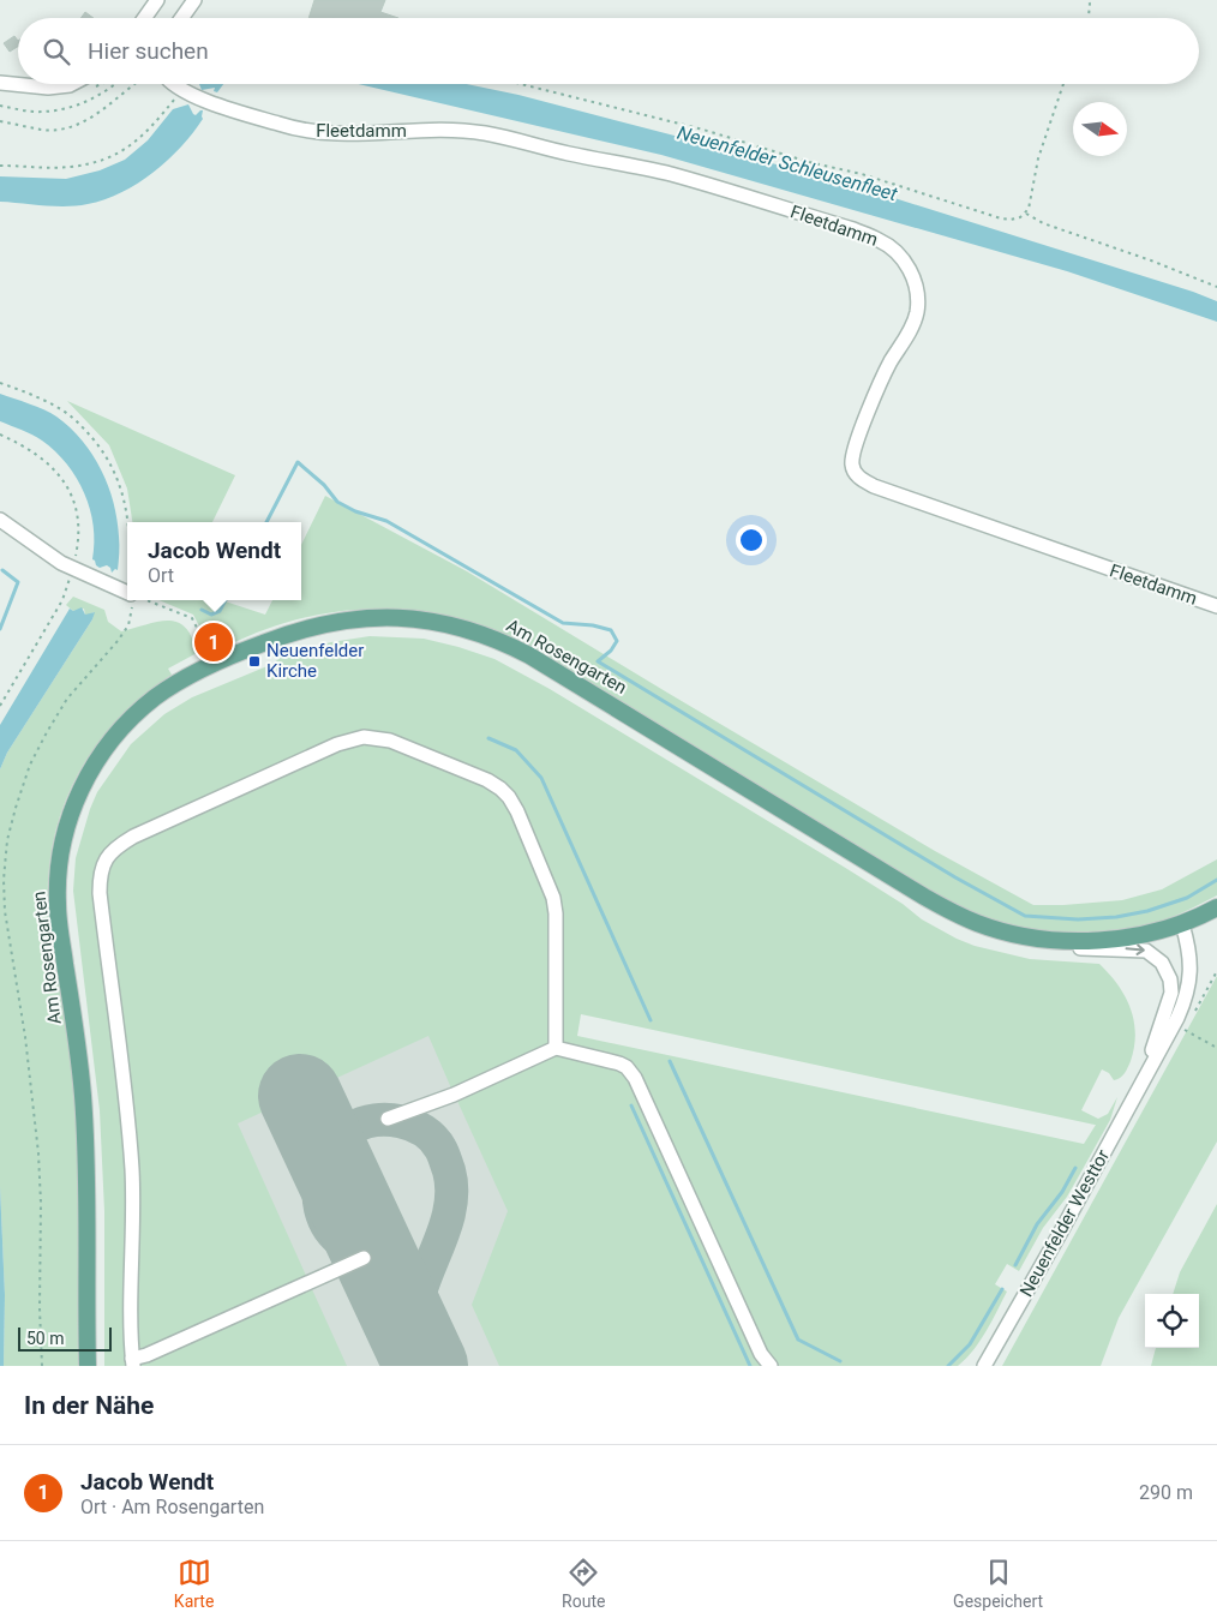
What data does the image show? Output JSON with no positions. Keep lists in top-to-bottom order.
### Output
{
  "streets": {
    "main road": ["Am Rosengarten"],
    "street": ["Fleetdamm", "Neuenfelder Westtor"]
  },
  "crossings": [
    ["Am Rosengarten", "Neuenfelder Westtor"]
  ],
  "water": ["Neuenfelder Schleusenfleet"],
  "places": {
    "transit": ["Neuenfelder Kirche"]
  },
  "scale_bar": "50 m",
  "north": "right",
  "page": {
    "search": "Hier suchen",
    "popup": ["Jacob Wendt", "Ort"],
    "pins": "1",
    "scale": "50 m",
    "heading": "In der Nähe",
    "list": [
      {
        "mark": "1",
        "name": "Jacob Wendt",
        "note": "Ort · Am Rosengarten",
        "value": "290 m"
      }
    ],
    "nav": ["Karte", "Route", "Gespeichert"]
  }
}
